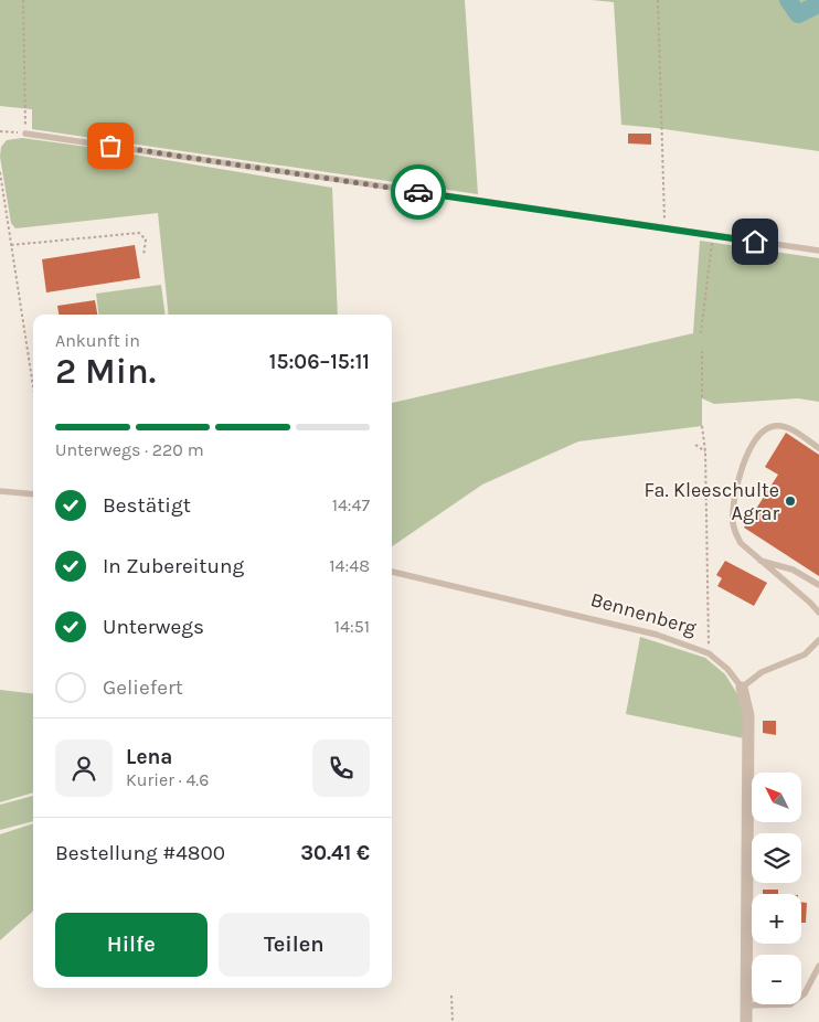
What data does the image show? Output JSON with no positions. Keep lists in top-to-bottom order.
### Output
{
  "streets": {
    "street": ["Bennenberg"]
  },
  "places": ["Fa. Kleeschulte Agrar"],
  "north": "top left",
  "page": {
    "heading": ["2 Min.", "Ankunft in", "15:06–15:11"],
    "panel": [
      "Lena",
      "Kurier · 4.6",
      "Bestellung #4800",
      "30.41 €"
    ],
    "bar": "Unterwegs · 220 m",
    "list": [
      ["Bestätigt", "14:47"],
      ["In Zubereitung", "14:48"],
      ["Unterwegs", "14:51"],
      "Geliefert"
    ],
    "map_buttons": ["+", "−"],
    "buttons": ["Hilfe", "Teilen"]
  }
}
